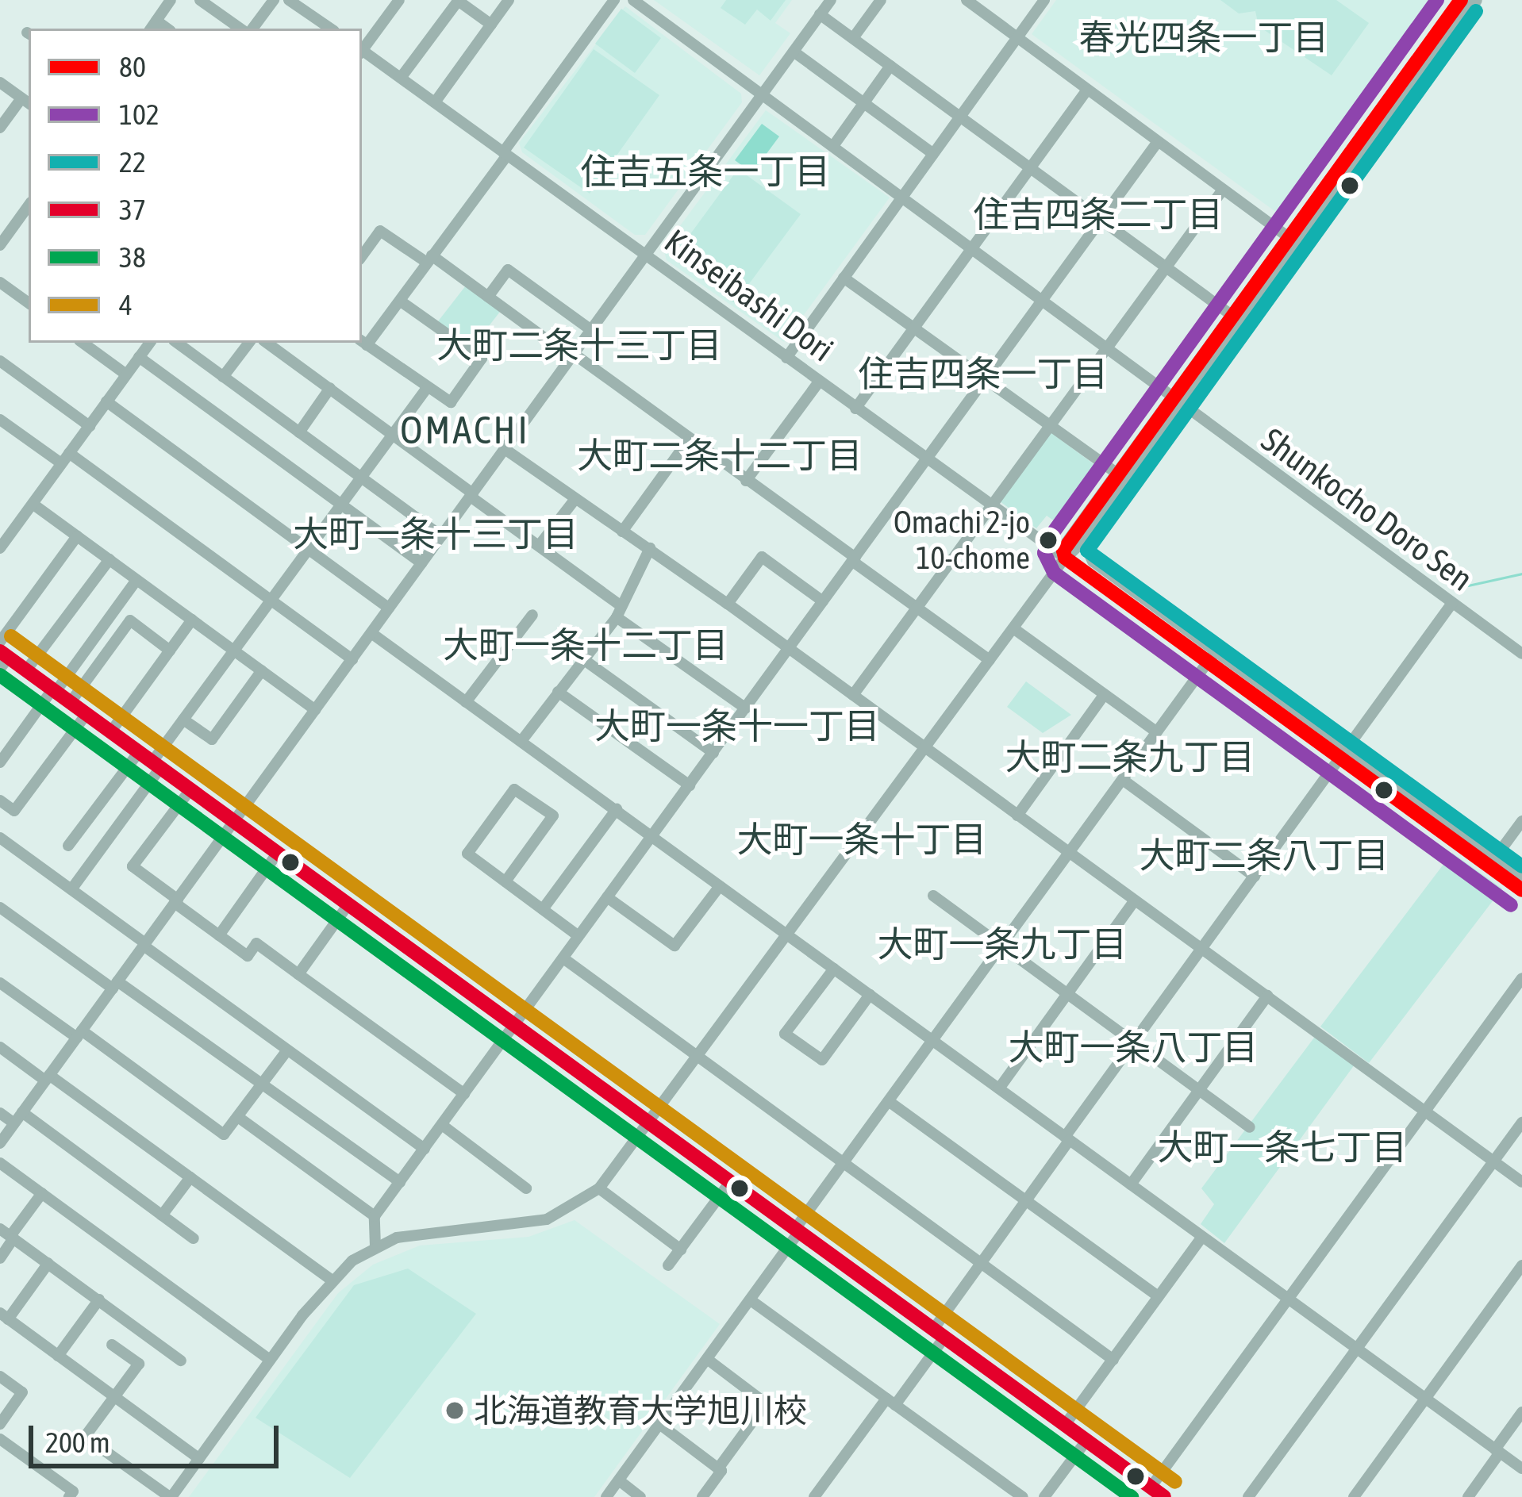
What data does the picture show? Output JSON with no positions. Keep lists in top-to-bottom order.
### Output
{
  "streets": {
    "main road": ["Kinseibashi Dori"],
    "street": ["Shunkocho Doro Sen"]
  },
  "districts": [
    "春光四条一丁目",
    "住吉五条一丁目",
    "住吉四条二丁目",
    "大町二条十三丁目",
    "住吉四条一丁目",
    "OMACHI",
    "大町二条十二丁目",
    "大町一条十三丁目",
    "大町一条十二丁目",
    "大町一条十一丁目",
    "大町二条九丁目",
    "大町一条十丁目",
    "大町二条八丁目",
    "大町一条九丁目",
    "大町一条八丁目",
    "大町一条七丁目"
  ],
  "places": ["Omachi 2-jo 10-chome", "北海道教育大学旭川校"],
  "lines": [
    "transit line 80",
    "transit line 102",
    "transit line 22",
    "transit line 4",
    "transit line 37",
    "transit line 38"
  ],
  "legend": [
    "80",
    "102",
    "22",
    "37",
    "38",
    "4"
  ],
  "scale_bar": "200 m"
}
